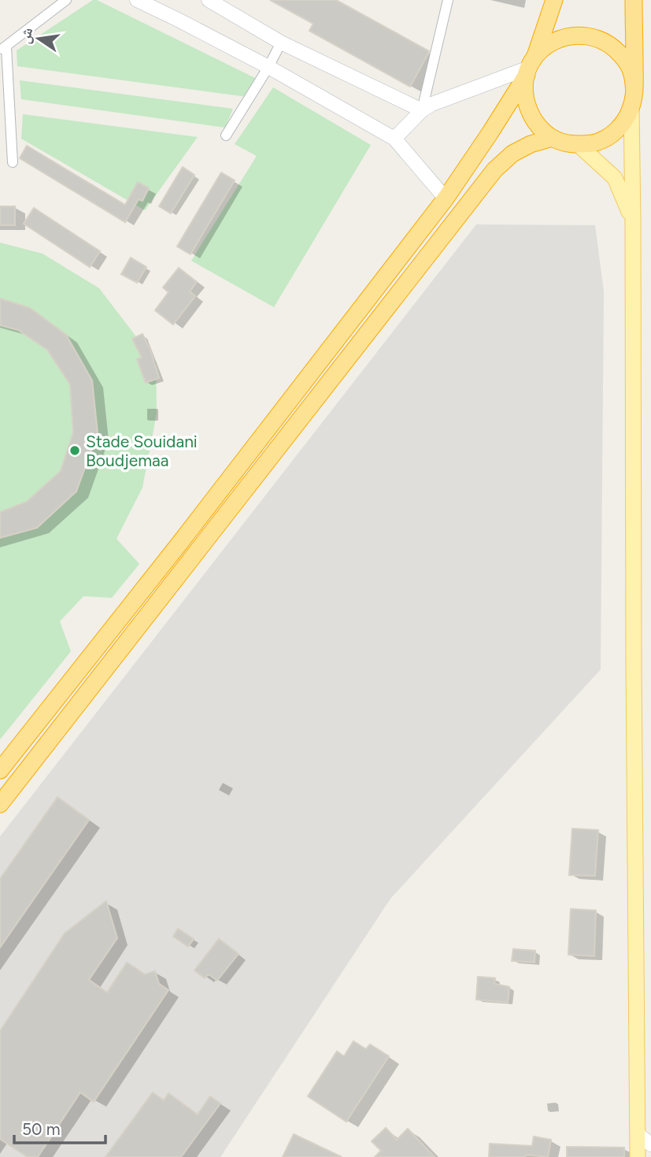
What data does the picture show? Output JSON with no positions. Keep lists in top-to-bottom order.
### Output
{
  "places": ["Stade Souidani Boudjemaa"],
  "scale_bar": "50 m",
  "north": "left"
}
